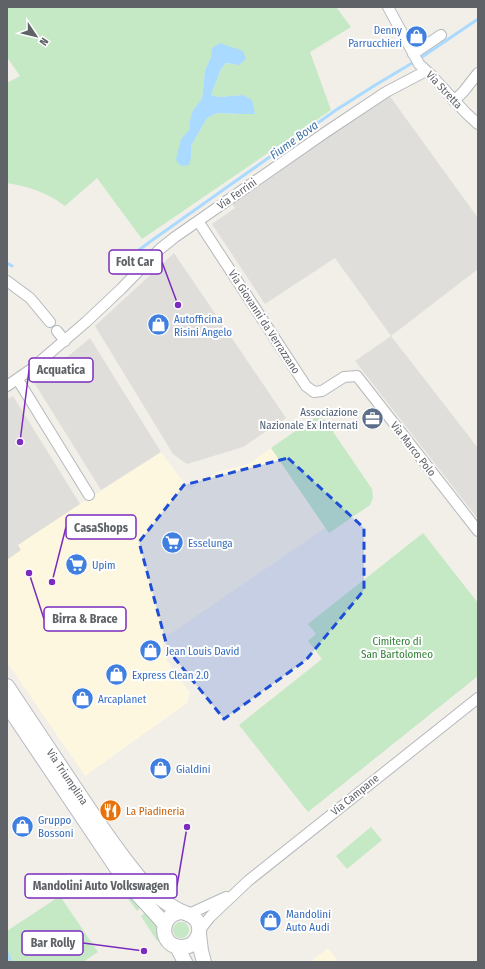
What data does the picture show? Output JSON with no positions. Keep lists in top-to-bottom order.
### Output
{
  "streets": {
    "main road": ["Via Triumplina"],
    "street": [
      "Via Stretta",
      "Via Ferrini",
      "Via Giovanni da Verrazzano",
      "Via Marco Polo",
      "Via Campane"
    ]
  },
  "crossings": [
    ["Via Stretta", "Via Ferrini"],
    ["Via Ferrini", "Via Giovanni da Verrazzano"],
    ["Via Giovanni da Verrazzano", "Via Marco Polo"],
    ["Via Triumplina", "Via Campane"]
  ],
  "water": ["Fiume Bova"],
  "parks": ["Cimitero di San Bartolomeo"],
  "places": {
    "shop": [
      "Denny Parrucchieri",
      "Autofficina Risini Angelo",
      "Jean Louis David",
      "Express Clean 2.0",
      "Arcaplanet",
      "Gialdini",
      "Gruppo Bossoni",
      "Mandolini Auto Audi"
    ],
    "other": [
      "Folt Car",
      "Acquatica",
      "Birra & Brace",
      "CasaShops",
      "Mandolini Auto Volkswagen",
      "Bar Rolly"
    ],
    "office": ["Associazione Nazionale Ex Internati"],
    "supermarket": ["Esselunga", "Upim"],
    "restaurant": ["La Piadineria"]
  },
  "north": "bottom right"
}
